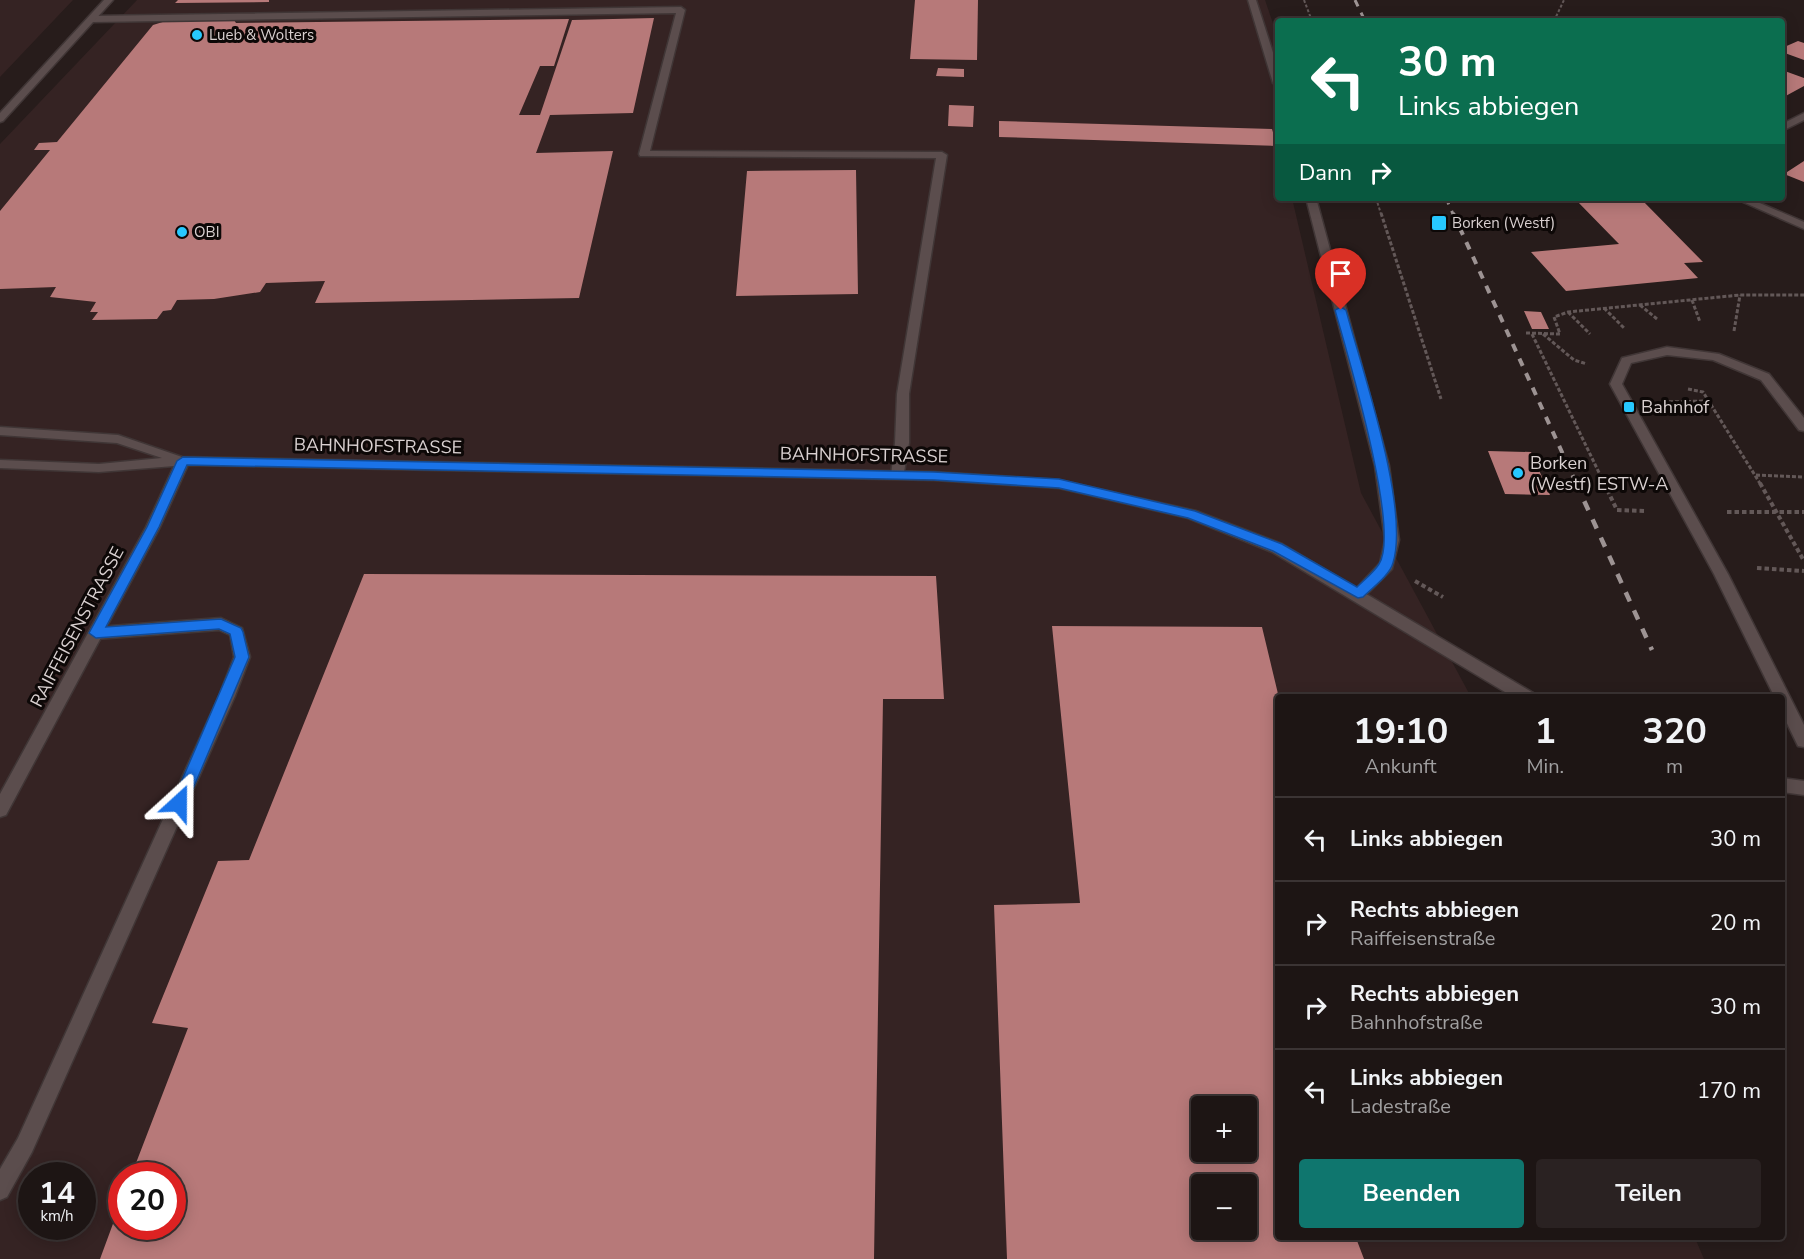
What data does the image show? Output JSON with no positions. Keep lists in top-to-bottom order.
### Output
{
  "streets": {
    "street": ["BAHNHOFSTRASSE", "RAIFFEISENSTRASSE"]
  },
  "crossings": [
    ["BAHNHOFSTRASSE", "RAIFFEISENSTRASSE"]
  ],
  "places": {
    "other": ["Lueb & Wolters", "OBI", "Borken (Westf) ESTW-A"],
    "transit": ["Borken (Westf)", "Bahnhof"]
  },
  "page": {
    "turn": ["30 m", "Links abbiegen"],
    "then": "Dann",
    "eta": [
      "19:10",
      "Ankunft",
      "1",
      "Min.",
      "320",
      "m"
    ],
    "list": [
      {
        "name": "Links abbiegen",
        "value": "30 m"
      },
      {
        "name": "Rechts abbiegen",
        "note": "Raiffeisenstraße",
        "value": "20 m"
      },
      {
        "name": "Rechts abbiegen",
        "note": "Bahnhofstraße",
        "value": "30 m"
      },
      {
        "name": "Links abbiegen",
        "note": "Ladestraße",
        "value": "170 m"
      }
    ],
    "map_buttons": ["+", "−"],
    "buttons": ["Beenden", "Teilen"],
    "speed": "14 km/h",
    "limit": "20"
  }
}
